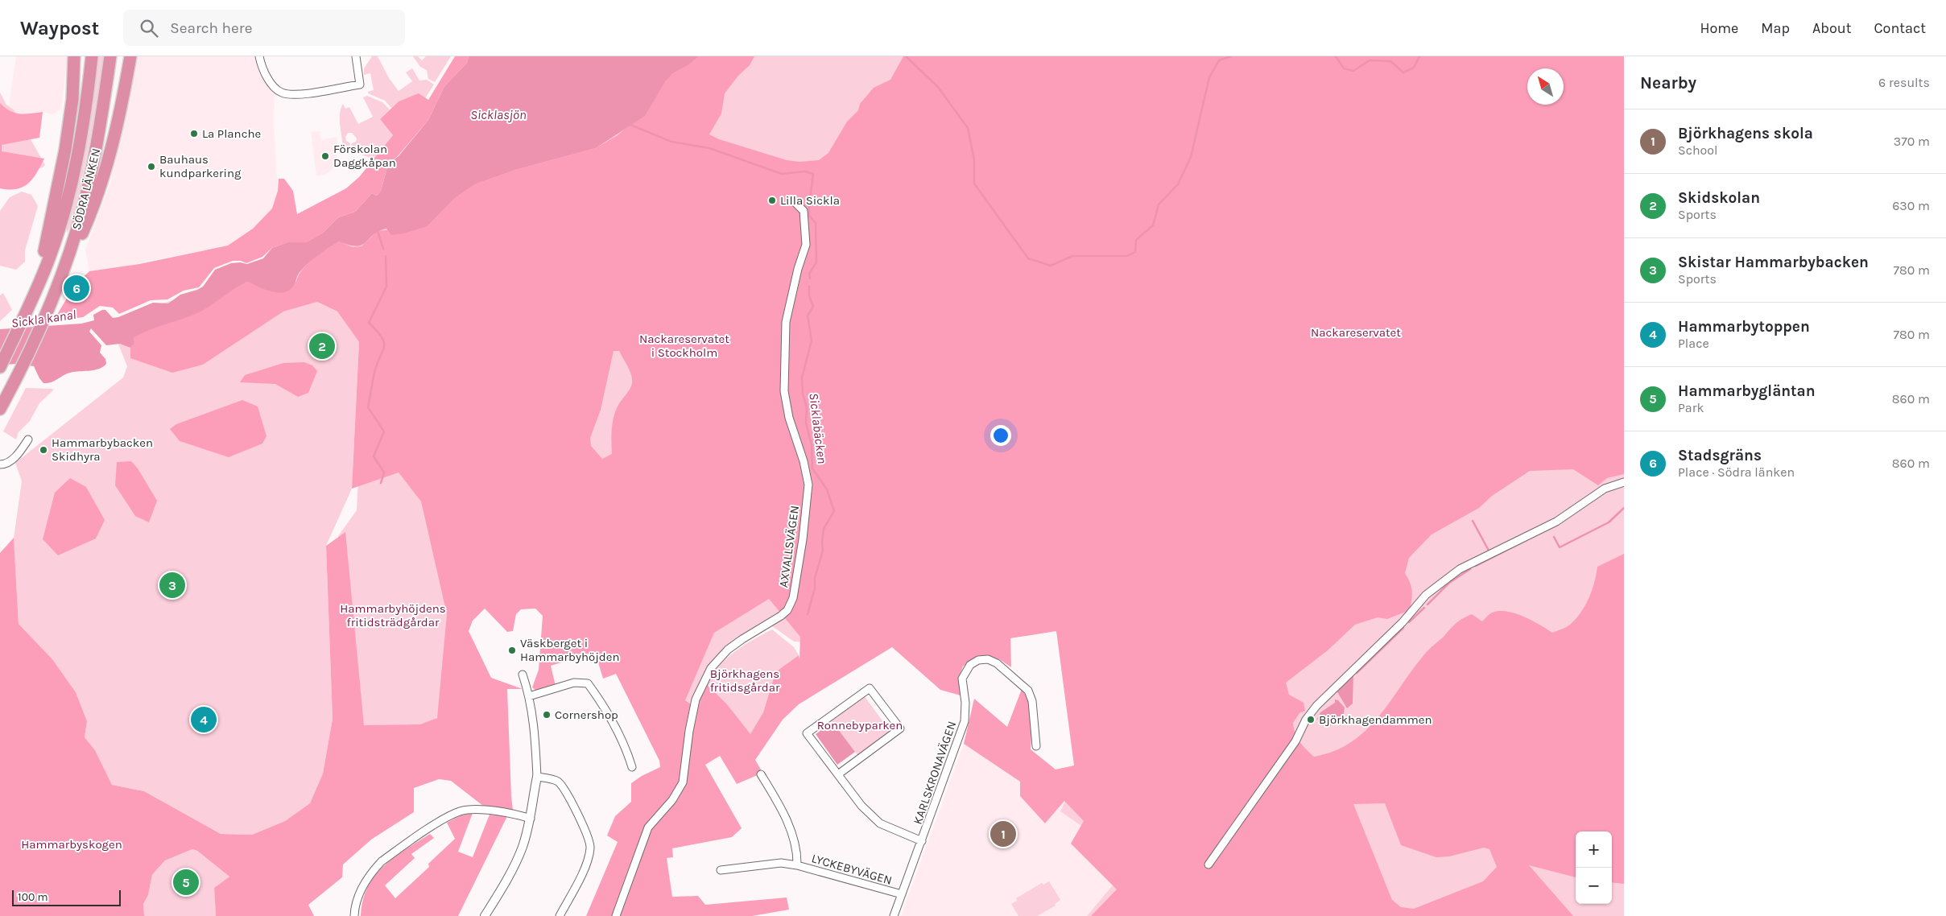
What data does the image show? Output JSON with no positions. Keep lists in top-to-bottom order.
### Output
{
  "streets": {
    "highway": ["SÖDRA LÄNKEN"],
    "street": ["AXVALLSVÄGEN", "KARLSKRONAVÄGEN", "LYCKEBYVÄGEN"]
  },
  "crossings": [
    ["KARLSKRONAVÄGEN", "LYCKEBYVÄGEN"]
  ],
  "water": ["Sicklasjön", "Sickla kanal", "Sicklabäcken"],
  "parks": [
    "Nackareservatet",
    "Nackareservatet i Stockholm",
    "Hammarbyhöjdens fritidsträdgårdar",
    "Björkhagens fritidsgårdar",
    "Ronnebyparken",
    "Hammarbyskogen"
  ],
  "places": [
    "La Planche",
    "Förskolan Daggkåpan",
    "Bauhaus kundparkering",
    "Lilla Sickla",
    "Hammarbybacken Skidhyra",
    "Väskberget i Hammarbyhöjden",
    "Cornershop",
    "Björkhagendammen"
  ],
  "scale_bar": "100 m",
  "north": "top left",
  "page": {
    "header": "Waypost",
    "search": "Search here",
    "nav": [
      "Home",
      "Map",
      "About",
      "Contact"
    ],
    "heading": ["Nearby", "6 results"],
    "list": [
      {
        "mark": "1",
        "name": "Björkhagens skola",
        "note": "School",
        "value": "370 m"
      },
      {
        "mark": "2",
        "name": "Skidskolan",
        "note": "Sports",
        "value": "630 m"
      },
      {
        "mark": "3",
        "name": "Skistar Hammarbybacken",
        "note": "Sports",
        "value": "780 m"
      },
      {
        "mark": "4",
        "name": "Hammarbytoppen",
        "note": "Place",
        "value": "780 m"
      },
      {
        "mark": "5",
        "name": "Hammarbygläntan",
        "note": "Park",
        "value": "860 m"
      },
      {
        "mark": "6",
        "name": "Stadsgräns",
        "note": "Place · Södra länken",
        "value": "860 m"
      }
    ],
    "pins": [
      "6",
      "2",
      "3",
      "4",
      "1",
      "5"
    ],
    "map_buttons": ["+", "−"],
    "scale": "100 m"
  }
}
